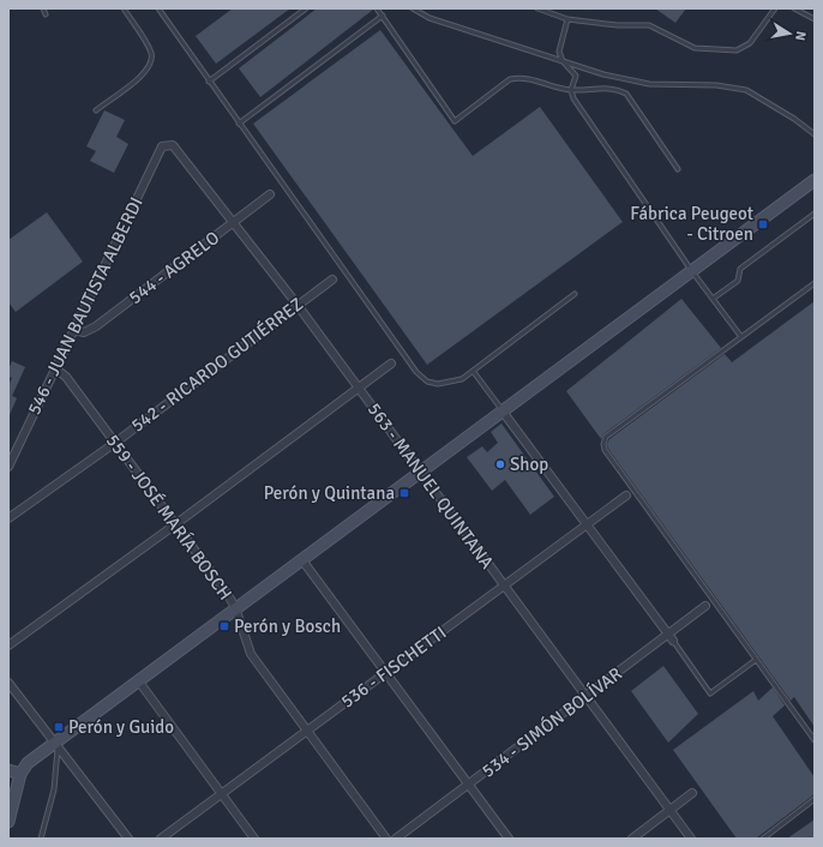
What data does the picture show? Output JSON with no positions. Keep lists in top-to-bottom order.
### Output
{
  "streets": {
    "street": [
      "544 - AGRELO",
      "546 - JUAN BAUTISTA ALBERDI",
      "542 - RICARDO GUTIÉRREZ",
      "563 - MANUEL QUINTANA",
      "559 - JOSÉ MARÍA BOSCH",
      "536 - FISCHETTI",
      "534 - SIMÓN BOLÍVAR"
    ]
  },
  "crossings": [
    ["544 - AGRELO", "546 - JUAN BAUTISTA ALBERDI"],
    ["544 - AGRELO", "563 - MANUEL QUINTANA"],
    ["546 - JUAN BAUTISTA ALBERDI", "563 - MANUEL QUINTANA"],
    ["546 - JUAN BAUTISTA ALBERDI", "559 - JOSÉ MARÍA BOSCH"],
    ["542 - RICARDO GUTIÉRREZ", "563 - MANUEL QUINTANA"],
    ["542 - RICARDO GUTIÉRREZ", "559 - JOSÉ MARÍA BOSCH"],
    ["563 - MANUEL QUINTANA", "536 - FISCHETTI"],
    ["563 - MANUEL QUINTANA", "534 - SIMÓN BOLÍVAR"],
    ["559 - JOSÉ MARÍA BOSCH", "536 - FISCHETTI"]
  ],
  "places": {
    "transit": [
      "Fábrica Peugeot - Citroen",
      "Perón y Quintana",
      "Perón y Bosch",
      "Perón y Guido"
    ],
    "other": ["Shop"]
  },
  "north": "right"
}
